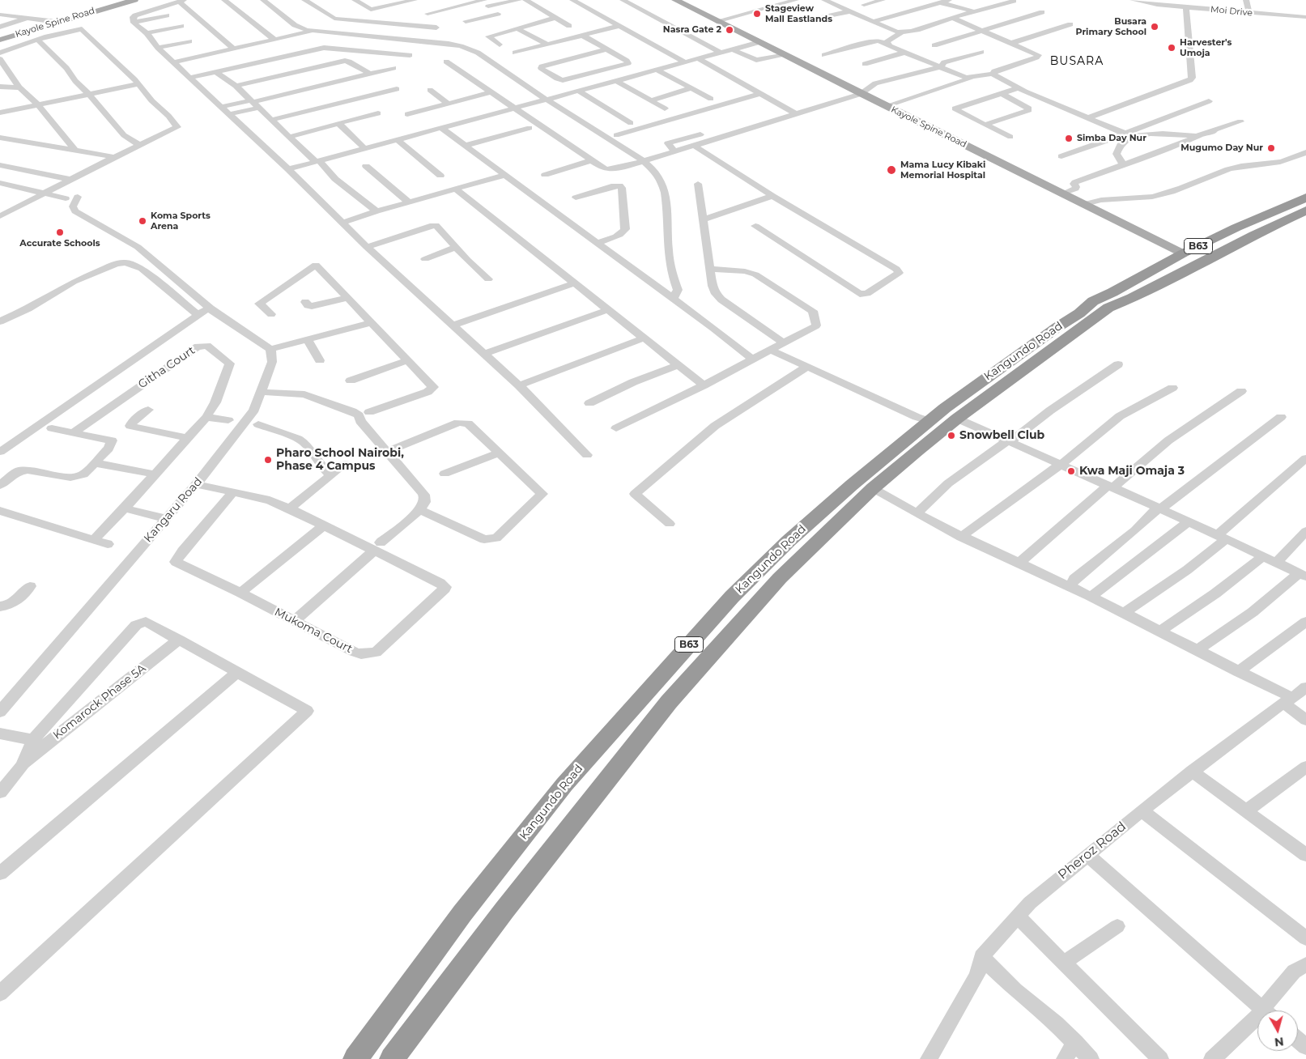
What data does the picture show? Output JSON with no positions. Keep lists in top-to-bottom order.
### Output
{
  "streets": {
    "highway": ["B63", "Kangundo Road"],
    "main road": ["Kayole Spine Road"],
    "street": [
      "Moi Drive",
      "Githa Court",
      "Kangaru Road",
      "Mukoma Court",
      "Komarock Phase 5A",
      "Pheroz Road"
    ]
  },
  "crossings": [
    ["Kayole Spine Road", "Kangundo Road"]
  ],
  "districts": ["BUSARA"],
  "places": [
    "Stageview Mall Eastlands",
    "Busara Primary School",
    "Nasra Gate 2",
    "Harvester's Umoja",
    "Simba Day Nur",
    "Mugumo Day Nur",
    "Mama Lucy Kibaki Memorial Hospital",
    "Koma Sports Arena",
    "Accurate Schools",
    "Snowbell Club",
    "Pharo School Nairobi, Phase 4 Campus",
    "Kwa Maji Omaja 3"
  ],
  "north": "bottom"
}
